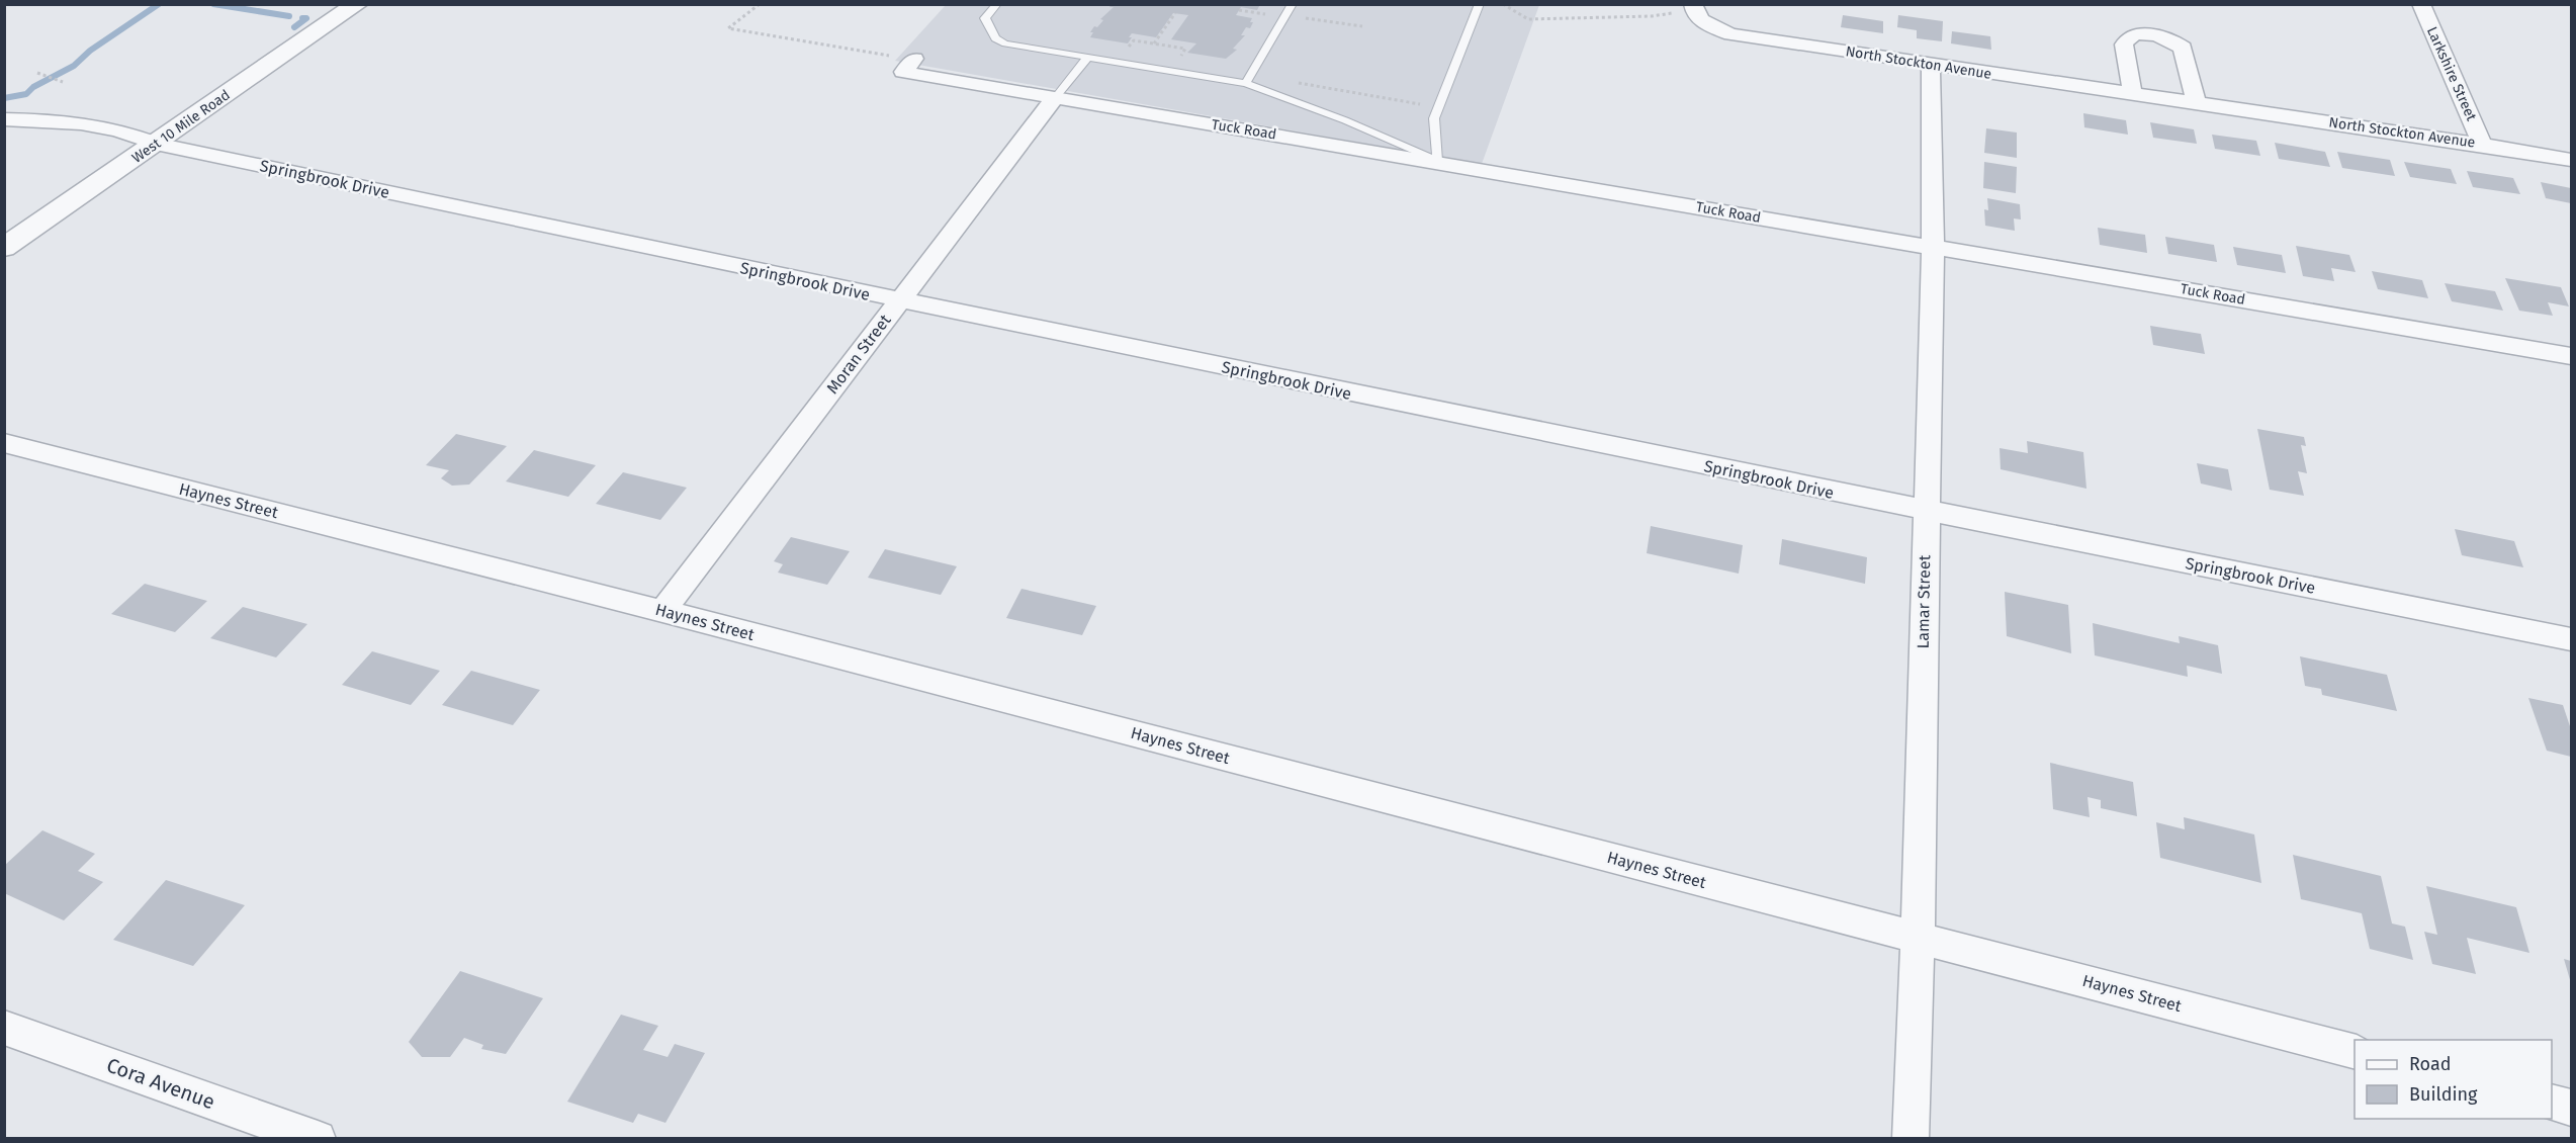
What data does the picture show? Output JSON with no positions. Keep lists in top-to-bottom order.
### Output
{
  "streets": {
    "street": [
      "North Stockton Avenue",
      "Larkshire Street",
      "West 10 Mile Road",
      "Tuck Road",
      "Springbrook Drive",
      "Moran Street",
      "Haynes Street",
      "Lamar Street",
      "Cora Avenue"
    ]
  },
  "crossings": [
    ["North Stockton Avenue", "Larkshire Street"],
    ["North Stockton Avenue", "Lamar Street"],
    ["West 10 Mile Road", "Springbrook Drive"],
    ["Tuck Road", "Moran Street"],
    ["Tuck Road", "Lamar Street"],
    ["Springbrook Drive", "Moran Street"],
    ["Springbrook Drive", "Lamar Street"],
    ["Moran Street", "Haynes Street"],
    ["Haynes Street", "Lamar Street"]
  ],
  "legend": ["Road", "Building"]
}
